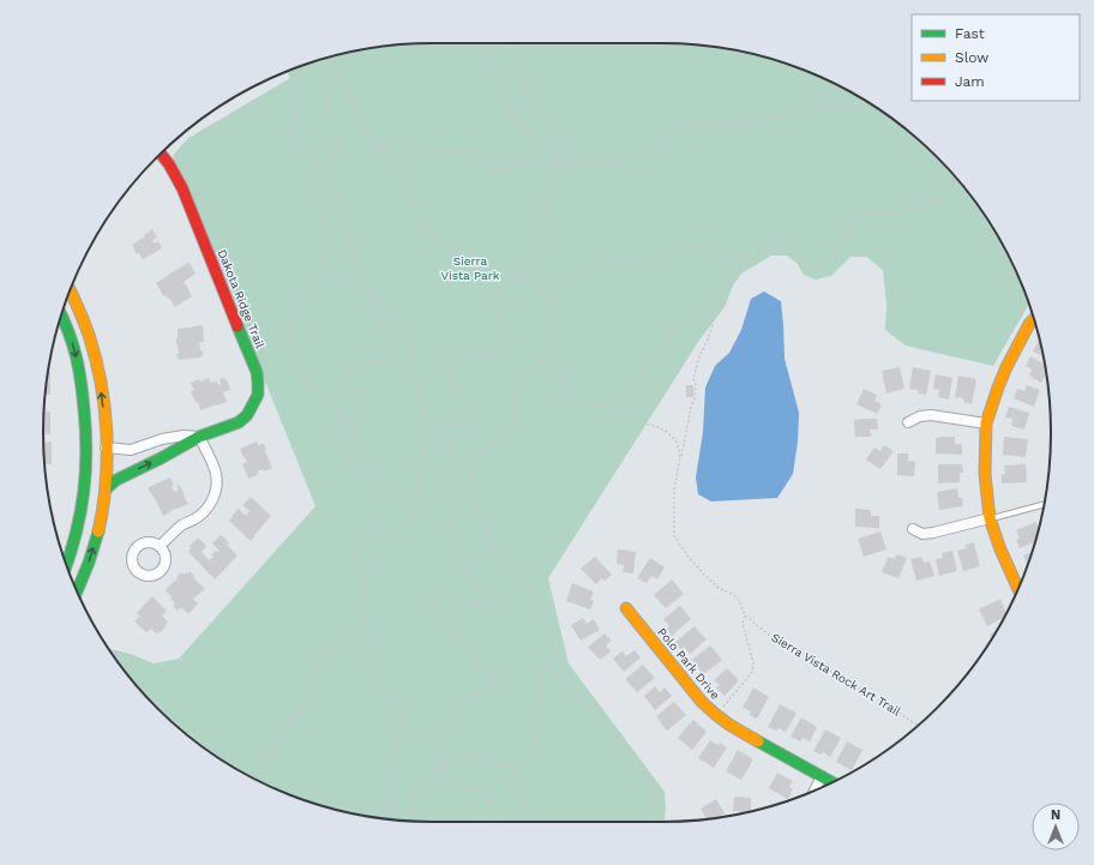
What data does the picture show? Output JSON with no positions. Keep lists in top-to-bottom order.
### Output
{
  "streets": {
    "street": ["Dakota Ridge Trail", "Polo Park Drive"],
    "path": ["Sierra Vista Rock Art Trail"]
  },
  "parks": ["Sierra Vista Park"],
  "legend": ["Fast", "Slow", "Jam"],
  "north": "top"
}
